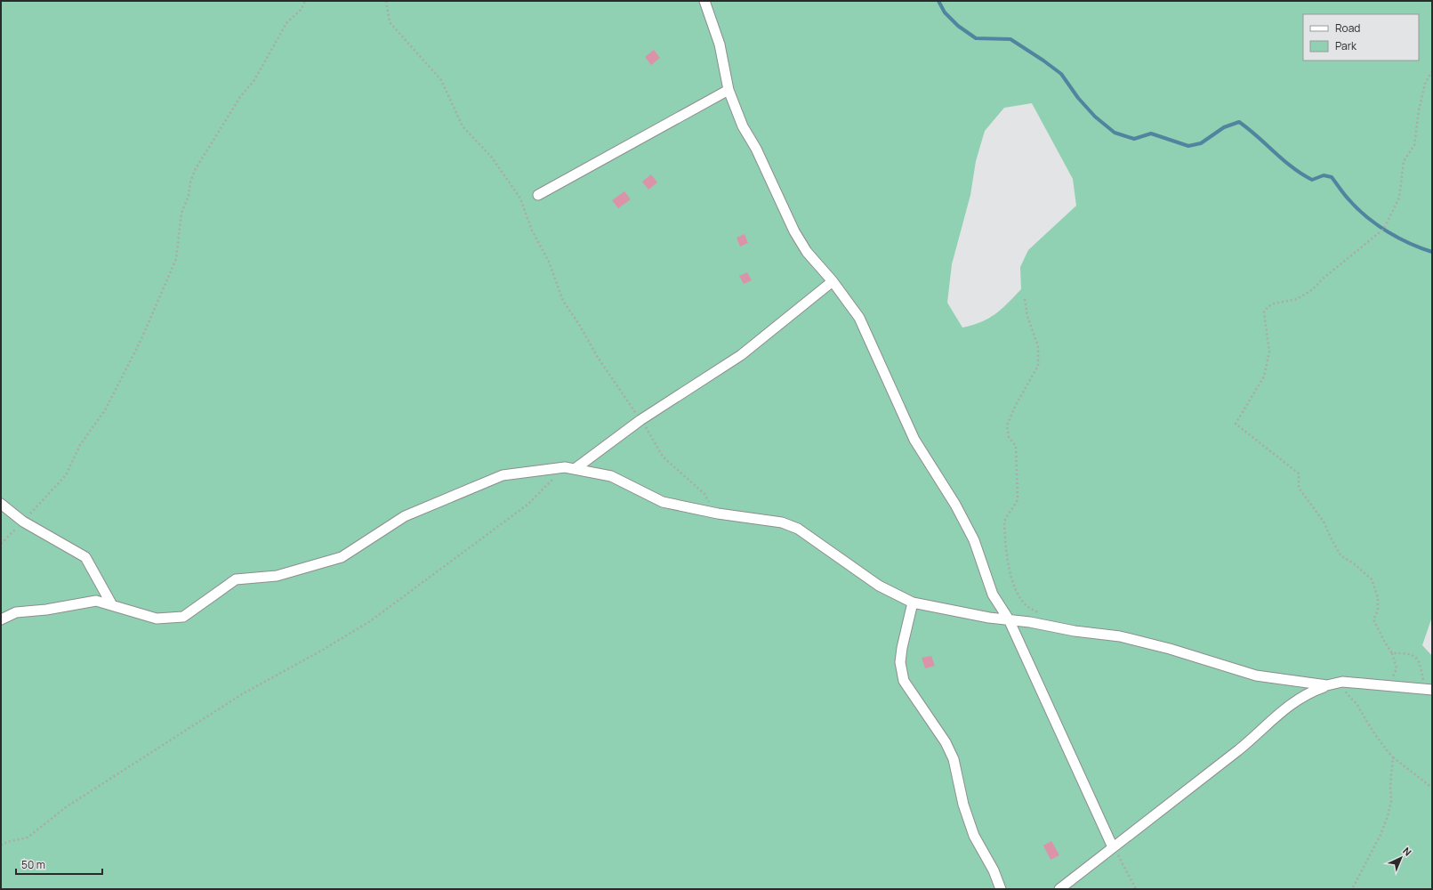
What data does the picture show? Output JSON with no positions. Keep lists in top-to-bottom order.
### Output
{
  "legend": ["Road", "Park"],
  "scale_bar": "50 m",
  "north": "top right"
}
